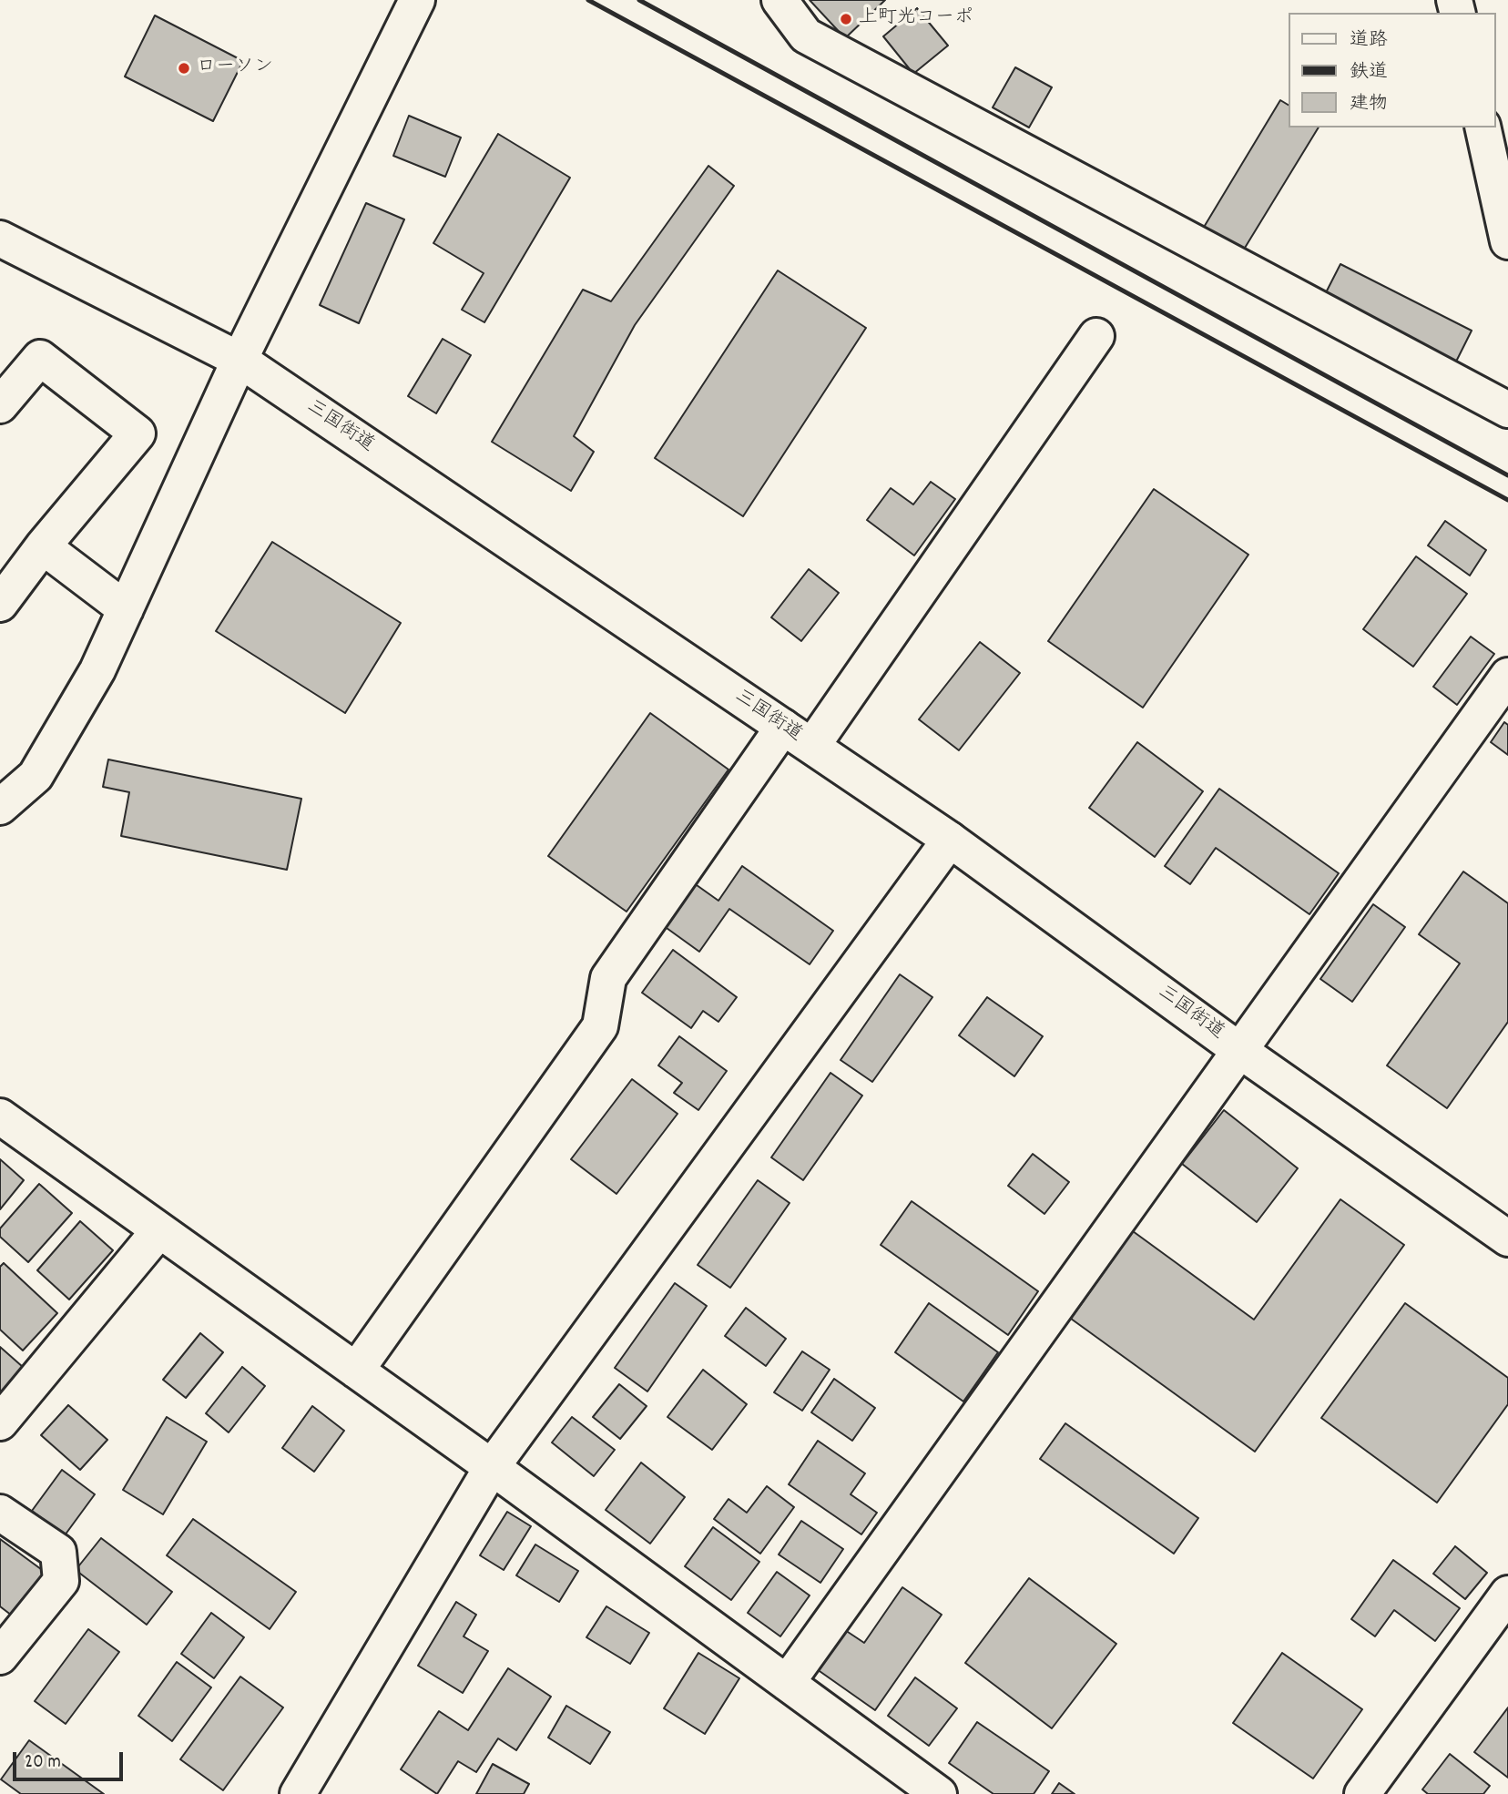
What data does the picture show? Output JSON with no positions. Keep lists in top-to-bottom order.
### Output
{
  "streets": {
    "main road": ["三国街道"]
  },
  "places": ["上町光コーポ", "ローソン"],
  "legend": ["道路", "鉄道", "建物"],
  "scale_bar": "20 m"
}
